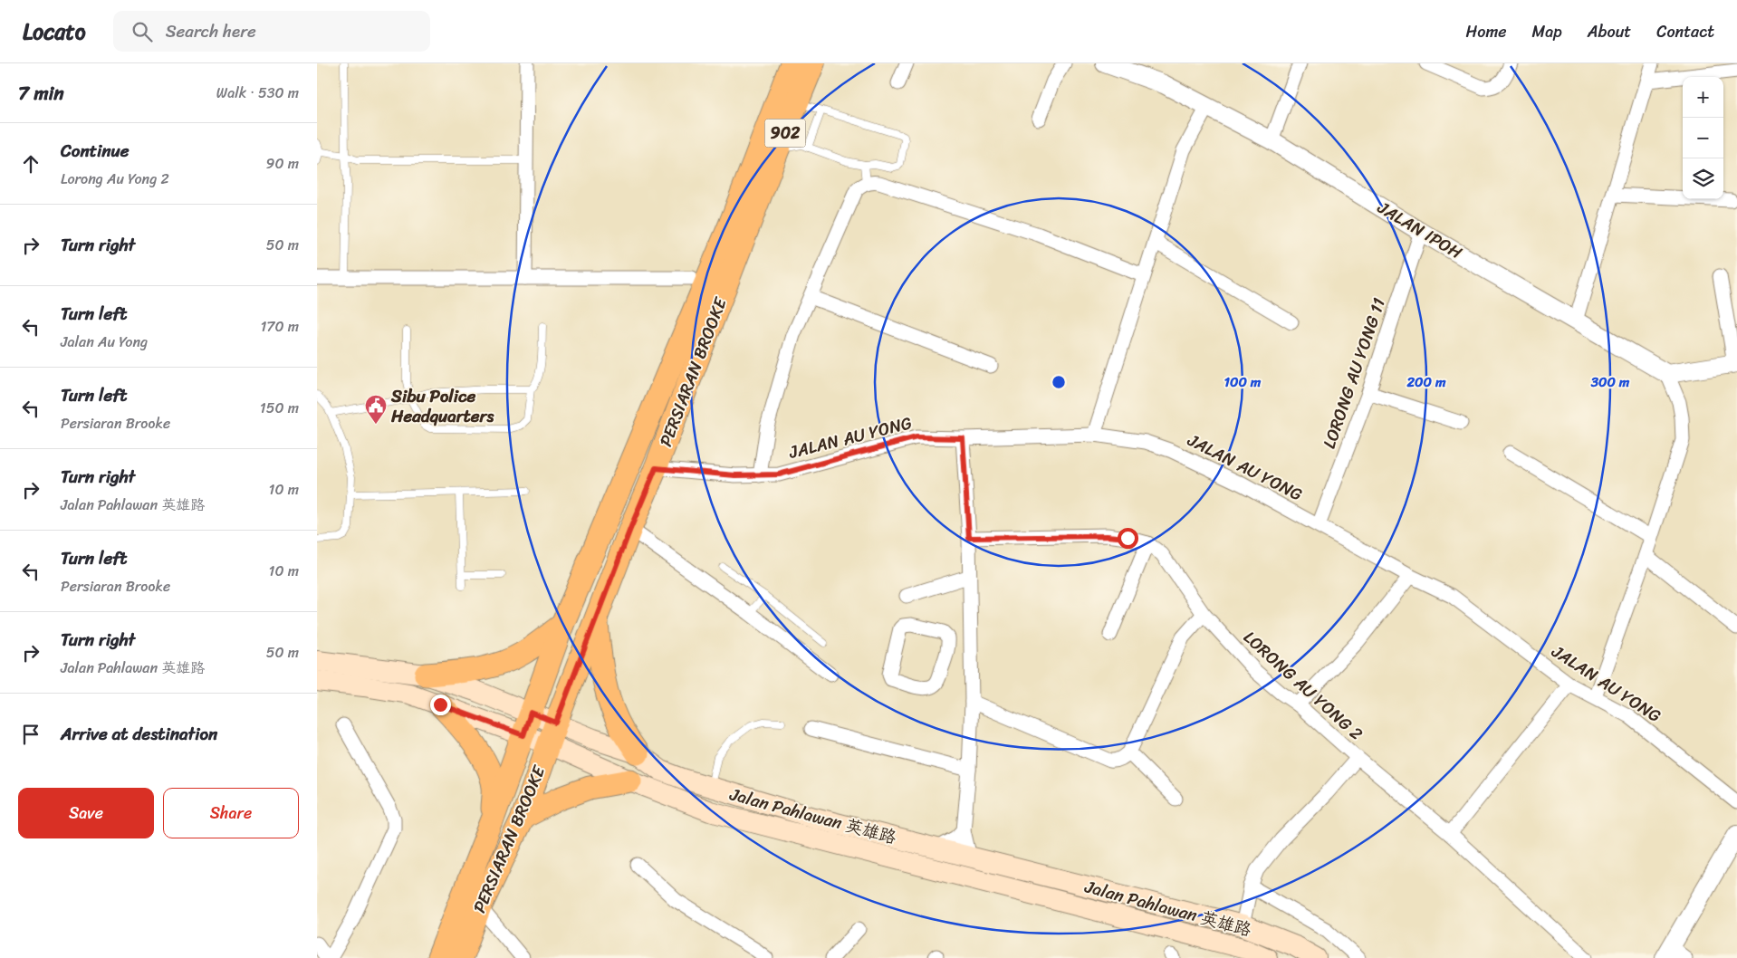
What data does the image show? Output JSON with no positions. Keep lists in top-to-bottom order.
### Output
{
  "streets": {
    "main road": ["902", "PERSIARAN BROOKE", "Jalan Pahlawan 英雄路"],
    "street": [
      "JALAN IPOH",
      "LORONG AU YONG 11",
      "JALAN AU YONG",
      "LORONG AU YONG 2"
    ]
  },
  "crossings": [
    ["JALAN IPOH", "LORONG AU YONG 11"],
    ["PERSIARAN BROOKE", "JALAN AU YONG"],
    ["PERSIARAN BROOKE", "Jalan Pahlawan 英雄路"],
    ["LORONG AU YONG 11", "JALAN AU YONG"]
  ],
  "places": {
    "public building": ["Sibu Police Headquarters"]
  },
  "page": {
    "header": "Locato",
    "search": "Search here",
    "nav": [
      "Home",
      "Map",
      "About",
      "Contact"
    ],
    "heading": ["7 min", "Walk · 530 m"],
    "map_buttons": ["+", "−"],
    "list": [
      ["Continue", "Lorong Au Yong 2", "90 m"],
      ["Turn right", "50 m"],
      ["Turn left", "Jalan Au Yong", "170 m"],
      ["Turn left", "Persiaran Brooke", "150 m"],
      ["Turn right", "Jalan Pahlawan 英雄路", "10 m"],
      ["Turn left", "Persiaran Brooke", "10 m"],
      ["Turn right", "Jalan Pahlawan 英雄路", "50 m"],
      "Arrive at destination"
    ],
    "buttons": ["Save", "Share"]
  },
  "rings": ["100 m", "200 m", "300 m"]
}
